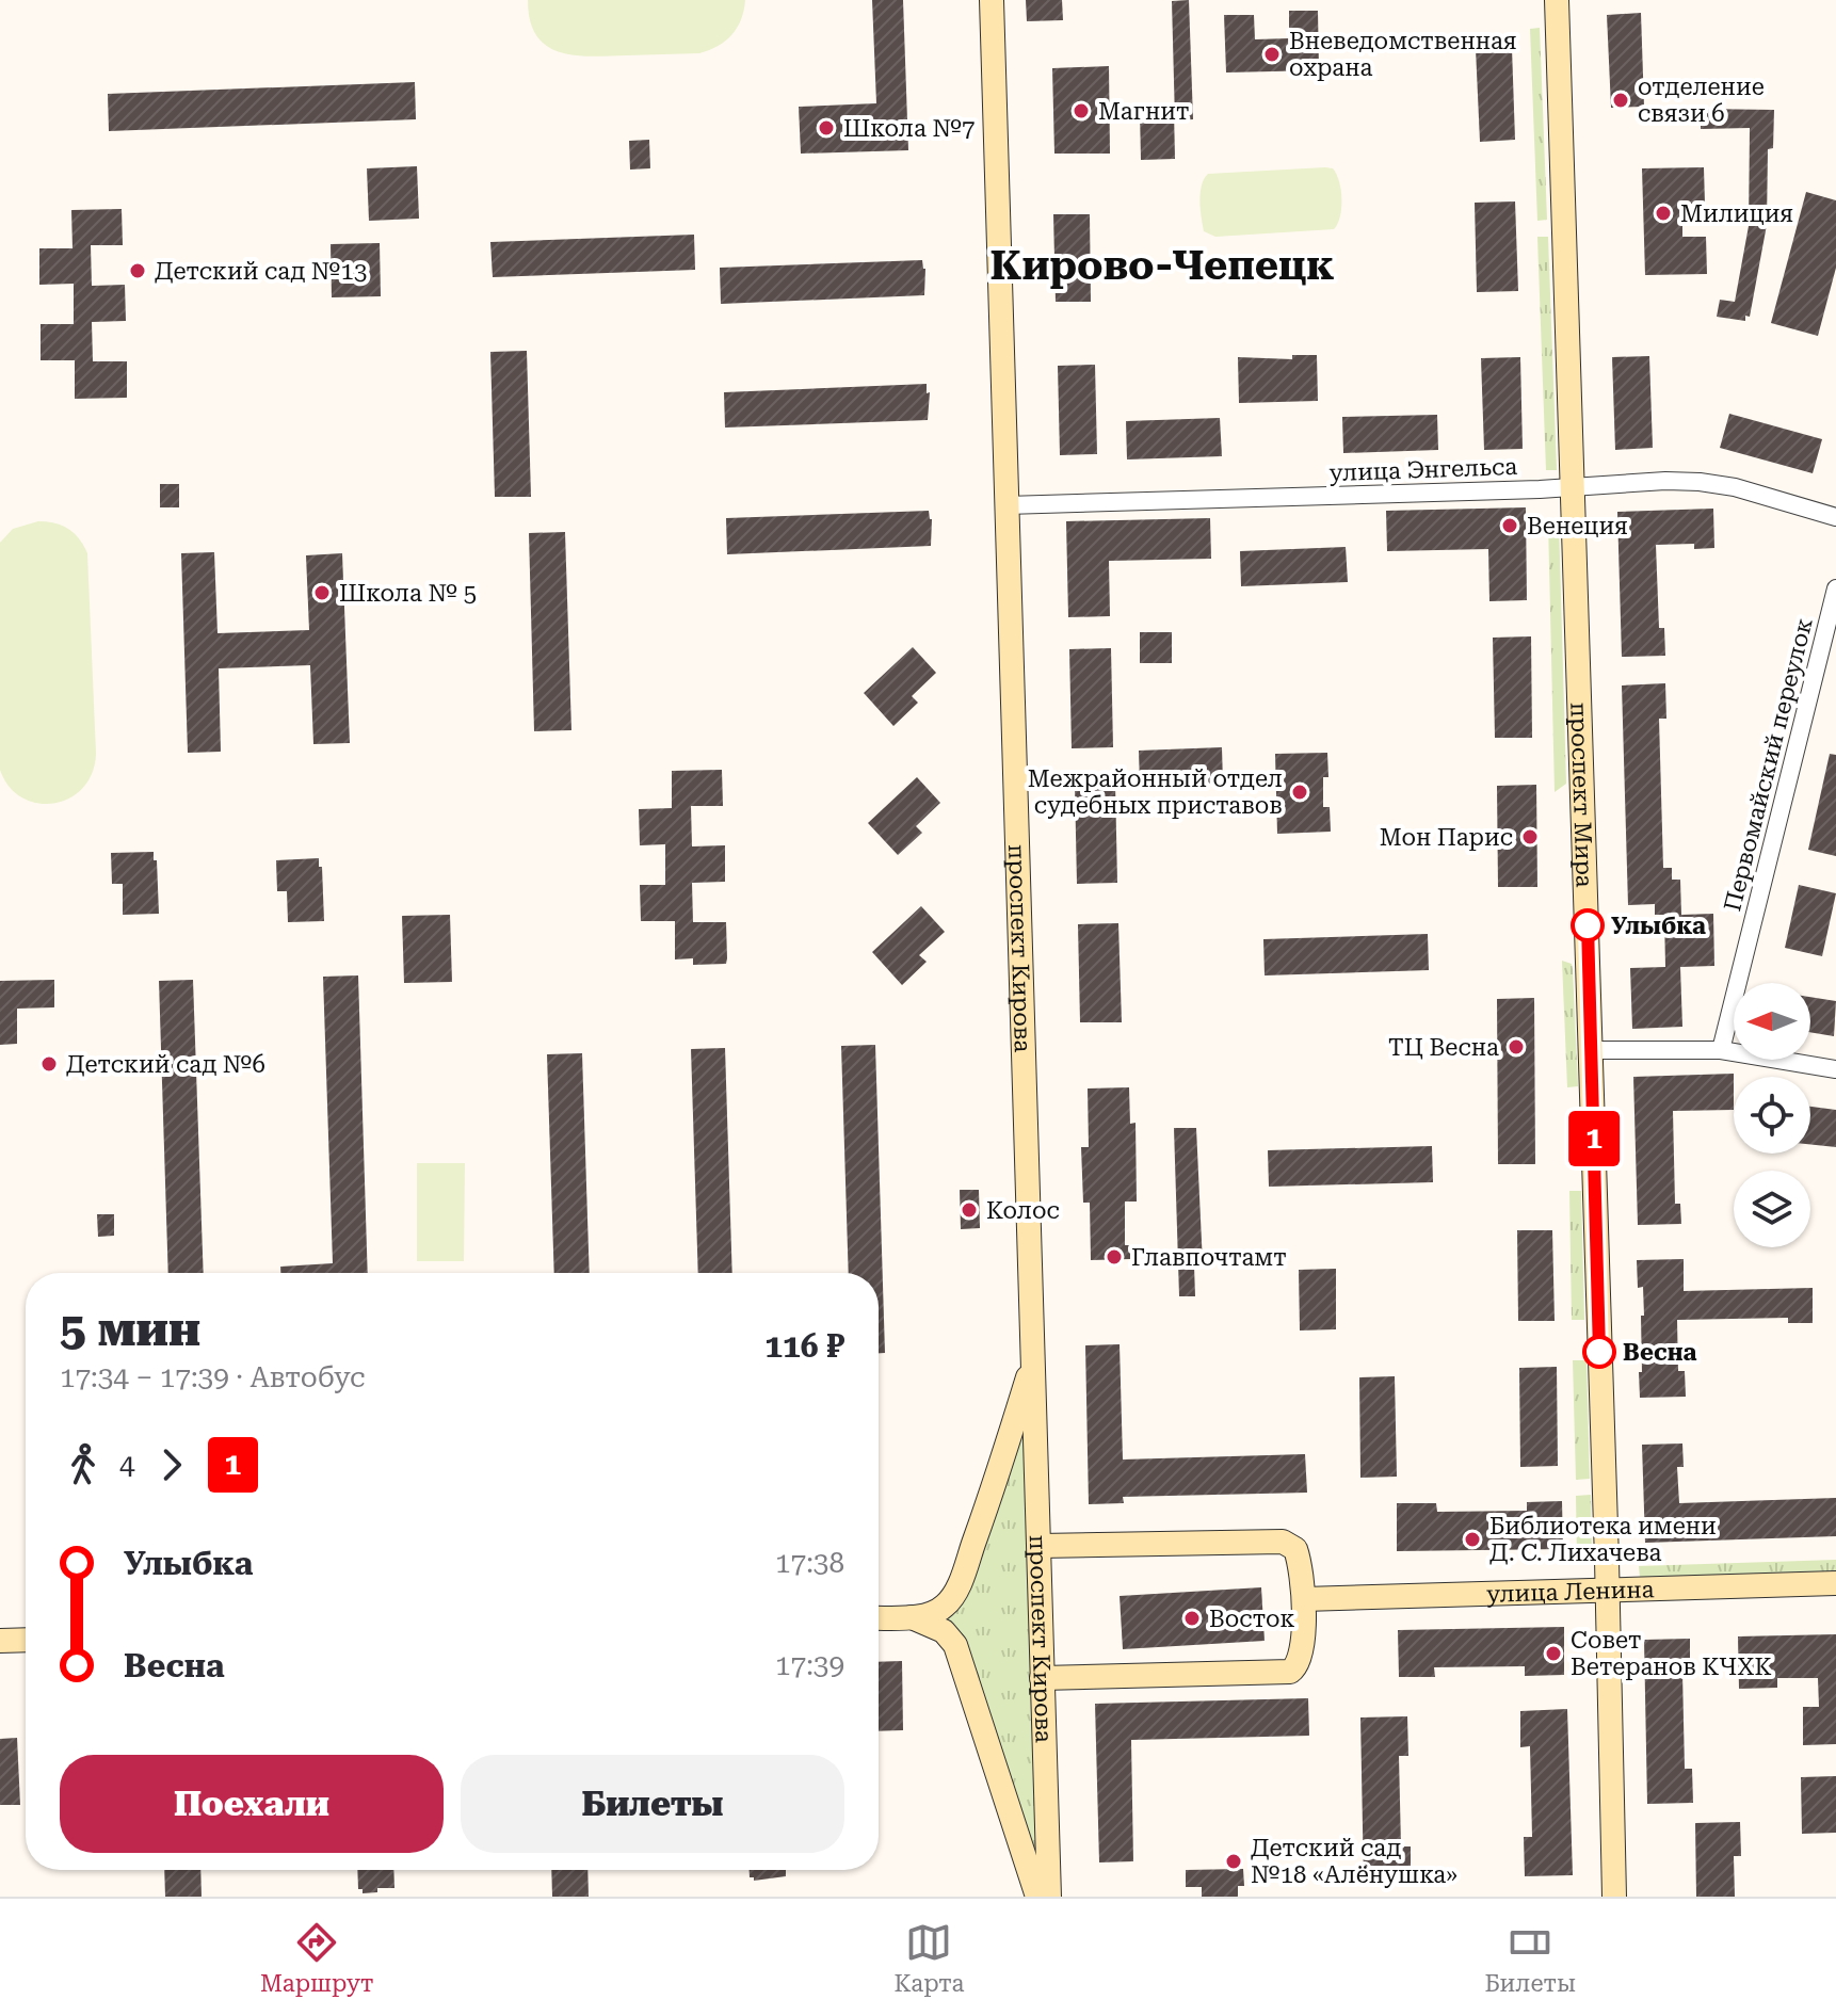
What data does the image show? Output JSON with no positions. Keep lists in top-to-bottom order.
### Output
{
  "streets": {
    "street": [
      "улица Энгельса",
      "Первомайский переулок",
      "проспект Мира",
      "проспект Кирова",
      "улица Ленина"
    ]
  },
  "crossings": [
    ["улица Энгельса", "проспект Мира"],
    ["улица Энгельса", "проспект Кирова"],
    ["проспект Мира", "улица Ленина"]
  ],
  "districts": ["Кирово-Чепецк"],
  "places": [
    "Вневедомственная охрана",
    "отделение связи 6",
    "Магнит",
    "Школа №7",
    "Милиция",
    "Детский сад №13",
    "Венеция",
    "Школа № 5",
    "Межрайонный отдел судебных приставов",
    "Мон Парис",
    "Улыбка",
    "ТЦ Весна",
    "Детский сад №6",
    "Колос",
    "Главпочтамт",
    "Весна",
    "Библиотека имени Д. С. Лихачева",
    "Восток",
    "Совет Ветеранов КЧХК",
    "Детский сад №18 «Алёнушка»"
  ],
  "lines": ["bus line 1"],
  "north": "left",
  "page": {
    "on_map": "1",
    "heading": ["5 мин", "17:34 – 17:39 · Автобус", "116 ₽"],
    "legs": ["4", "1"],
    "list": [
      {
        "name": "Улыбка",
        "value": "17:38"
      },
      {
        "name": "Весна",
        "value": "17:39"
      }
    ],
    "buttons": ["Поехали", "Билеты"],
    "tabs": ["Маршрут", "Карта", "Билеты"]
  }
}
